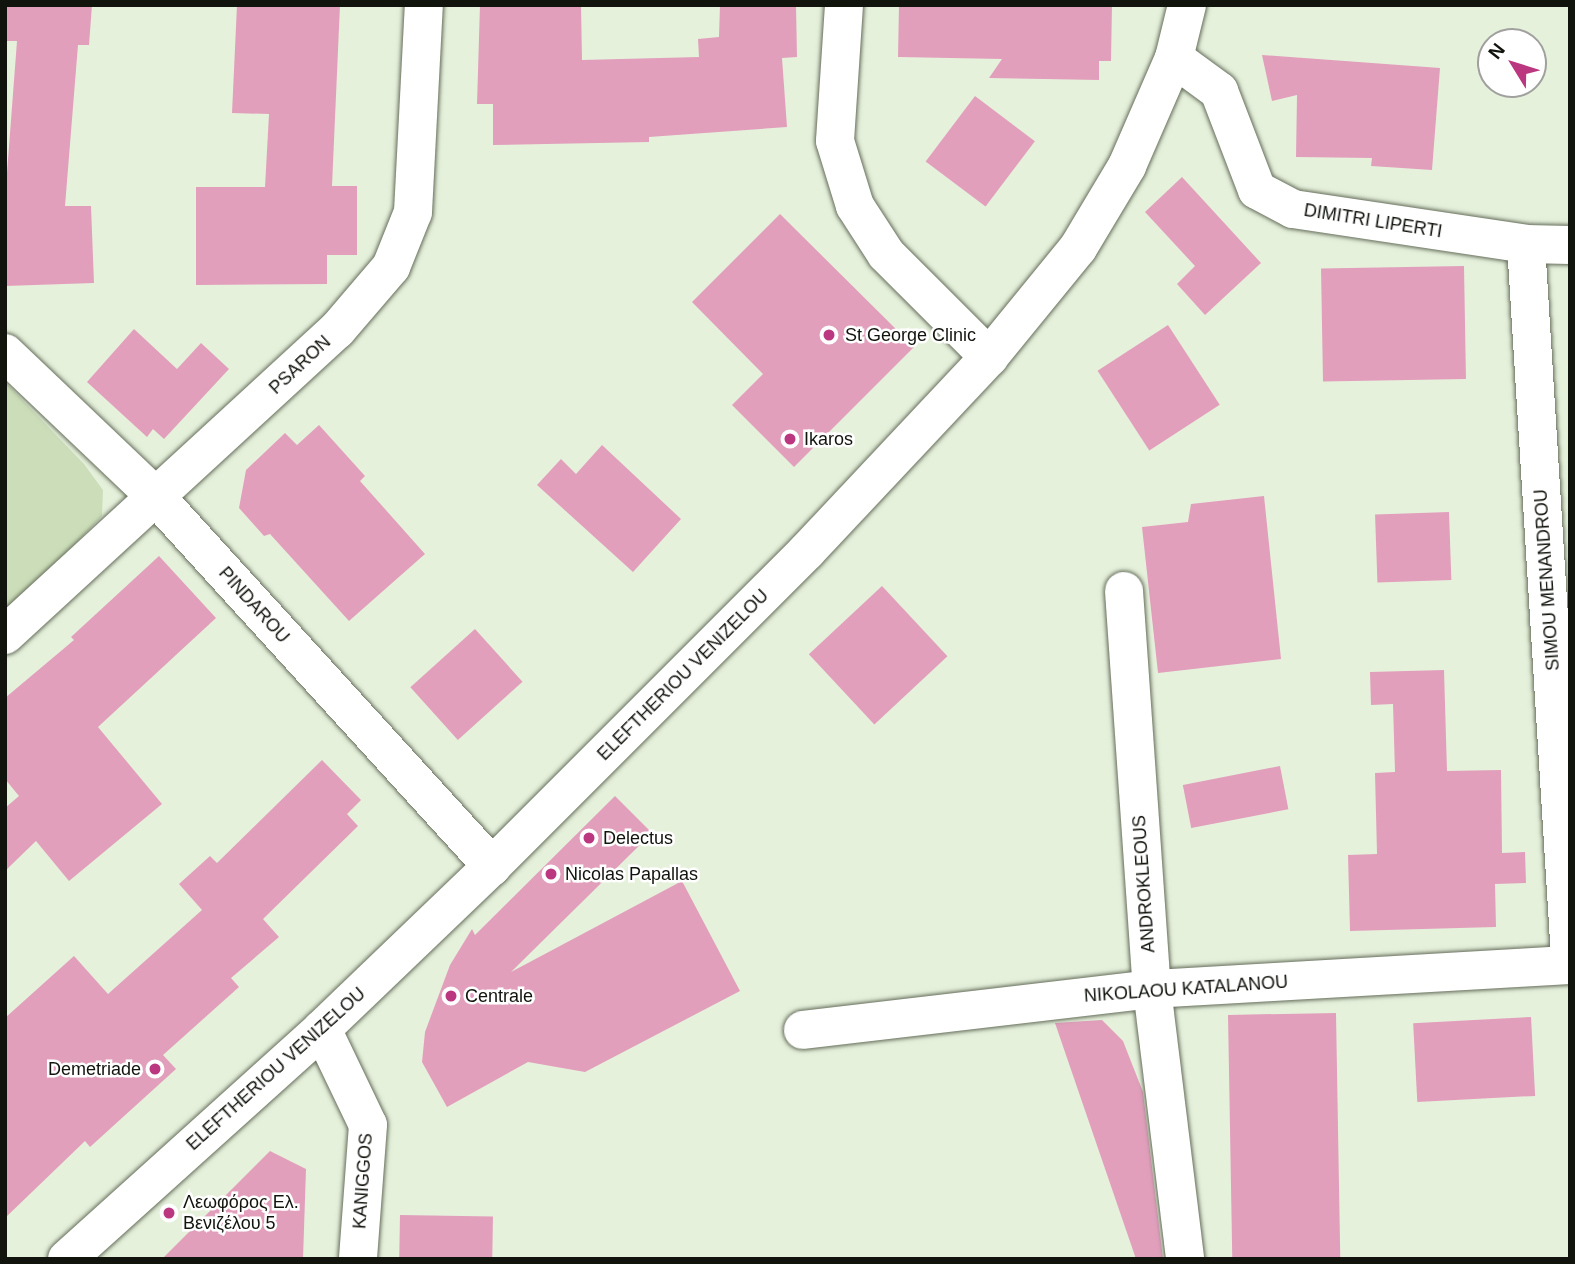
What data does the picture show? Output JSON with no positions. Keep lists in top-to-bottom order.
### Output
{
  "streets": {
    "street": [
      "DIMITRI LIPERTI",
      "PSARON",
      "SIMOU MENANDROU",
      "PINDAROU",
      "ELEFTHERIOU VENIZELOU",
      "ANDROKLEOUS",
      "NIKOLAOU KATALANOU",
      "KANIGGOS"
    ]
  },
  "crossings": [
    ["DIMITRI LIPERTI", "SIMOU MENANDROU"],
    ["DIMITRI LIPERTI", "ELEFTHERIOU VENIZELOU"],
    ["PSARON", "PINDAROU"],
    ["PINDAROU", "ELEFTHERIOU VENIZELOU"],
    ["ELEFTHERIOU VENIZELOU", "KANIGGOS"],
    ["ANDROKLEOUS", "NIKOLAOU KATALANOU"]
  ],
  "places": [
    "St George Clinic",
    "Ikaros",
    "Delectus",
    "Nicolas Papallas",
    "Centrale",
    "Demetriade",
    "Λεωφόρος Ελ. Βενιζέλου 5"
  ],
  "north": "top left"
}
